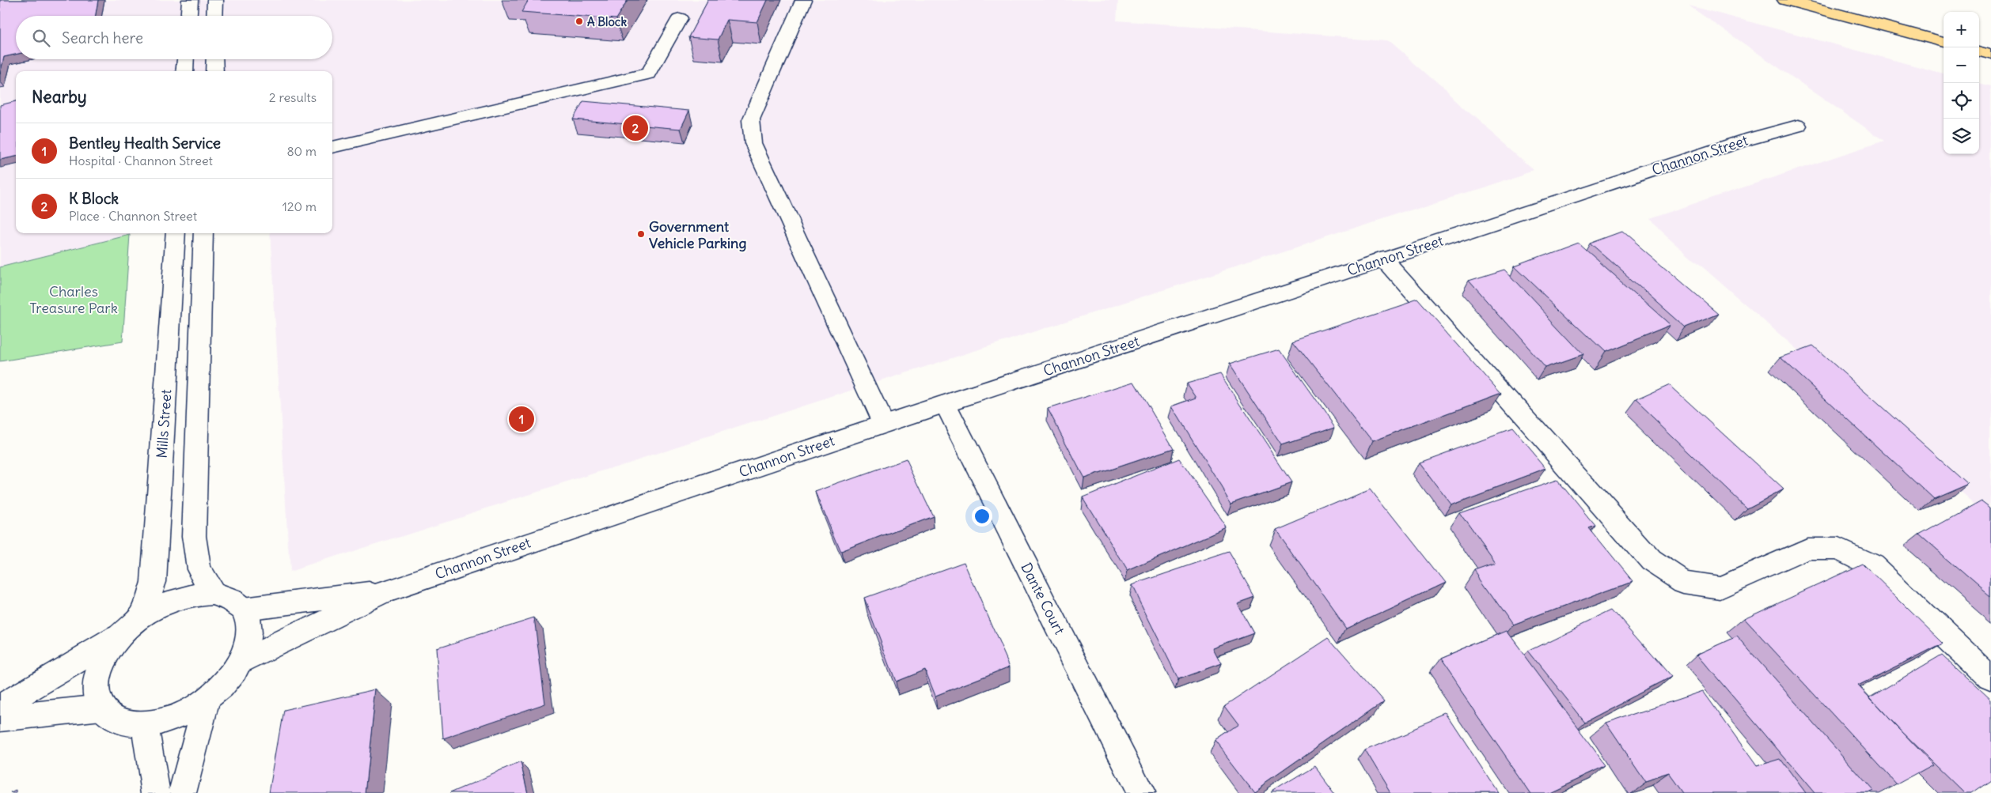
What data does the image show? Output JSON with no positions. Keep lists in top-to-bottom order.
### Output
{
  "streets": {
    "street": ["Channon Street", "Mills Street", "Dante Court"]
  },
  "crossings": [
    ["Channon Street", "Mills Street"],
    ["Channon Street", "Dante Court"]
  ],
  "parks": ["Charles Treasure Park"],
  "places": ["A Block", "Government Vehicle Parking"],
  "page": {
    "map_buttons": ["+", "−"],
    "search": "Search here",
    "heading": ["Nearby", "2 results"],
    "pins": ["2", "1"],
    "list": [
      {
        "mark": "1",
        "name": "Bentley Health Service",
        "note": "Hospital · Channon Street",
        "value": "80 m"
      },
      {
        "mark": "2",
        "name": "K Block",
        "note": "Place · Channon Street",
        "value": "120 m"
      }
    ]
  }
}
